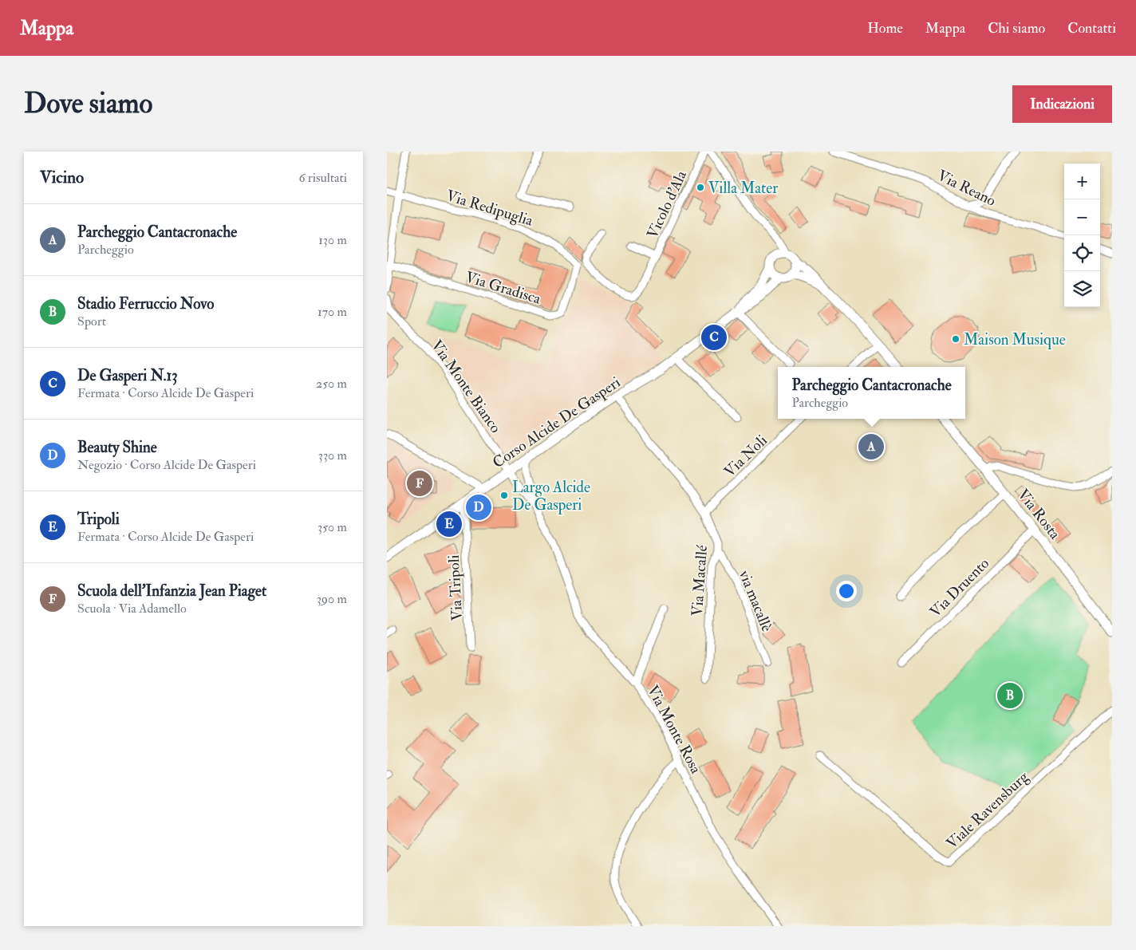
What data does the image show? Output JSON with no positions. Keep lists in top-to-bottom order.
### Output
{
  "streets": {
    "street": [
      "Via Reano",
      "Vicolo d'Ala",
      "Via Redipuglia",
      "Via Gradisca",
      "Via Monte Bianco",
      "Corso Alcide De Gasperi",
      "Via Noli",
      "Via Rosta",
      "Via Macallé",
      "Via Druento",
      "Via Tripoli",
      "via macallè",
      "Via Monte Rosa",
      "Viale Ravensburg"
    ]
  },
  "crossings": [
    ["Via Redipuglia", "Via Gradisca"],
    ["Via Monte Bianco", "Corso Alcide De Gasperi"],
    ["Corso Alcide De Gasperi", "Via Macallé"],
    ["Corso Alcide De Gasperi", "Via Tripoli"],
    ["Via Noli", "Via Macallé"],
    ["Via Rosta", "Via Druento"],
    ["Via Macallé", "via macallè"]
  ],
  "places": ["Villa Mater", "Maison Musique", "Largo Alcide De Gasperi"],
  "page": {
    "header": "Mappa",
    "nav": [
      "Home",
      "Mappa",
      "Chi siamo",
      "Contatti"
    ],
    "buttons": "Indicazioni",
    "title": "Dove siamo",
    "heading": ["Vicino", "6 risultati"],
    "map_buttons": ["+", "−"],
    "list": [
      {
        "mark": "A",
        "name": "Parcheggio Cantacronache",
        "note": "Parcheggio",
        "value": "130 m"
      },
      {
        "mark": "B",
        "name": "Stadio Ferruccio Novo",
        "note": "Sport",
        "value": "170 m"
      },
      {
        "mark": "C",
        "name": "De Gasperi N.13",
        "note": "Fermata · Corso Alcide De Gasperi",
        "value": "250 m"
      },
      {
        "mark": "D",
        "name": "Beauty Shine",
        "note": "Negozio · Corso Alcide De Gasperi",
        "value": "330 m"
      },
      {
        "mark": "E",
        "name": "Tripoli",
        "note": "Fermata · Corso Alcide De Gasperi",
        "value": "350 m"
      },
      {
        "mark": "F",
        "name": "Scuola dell’Infanzia Jean Piaget",
        "note": "Scuola · Via Adamello",
        "value": "390 m"
      }
    ],
    "pins": [
      "C",
      "A",
      "F",
      "D",
      "E",
      "B"
    ],
    "popup": ["Parcheggio Cantacronache", "Parcheggio"]
  }
}
